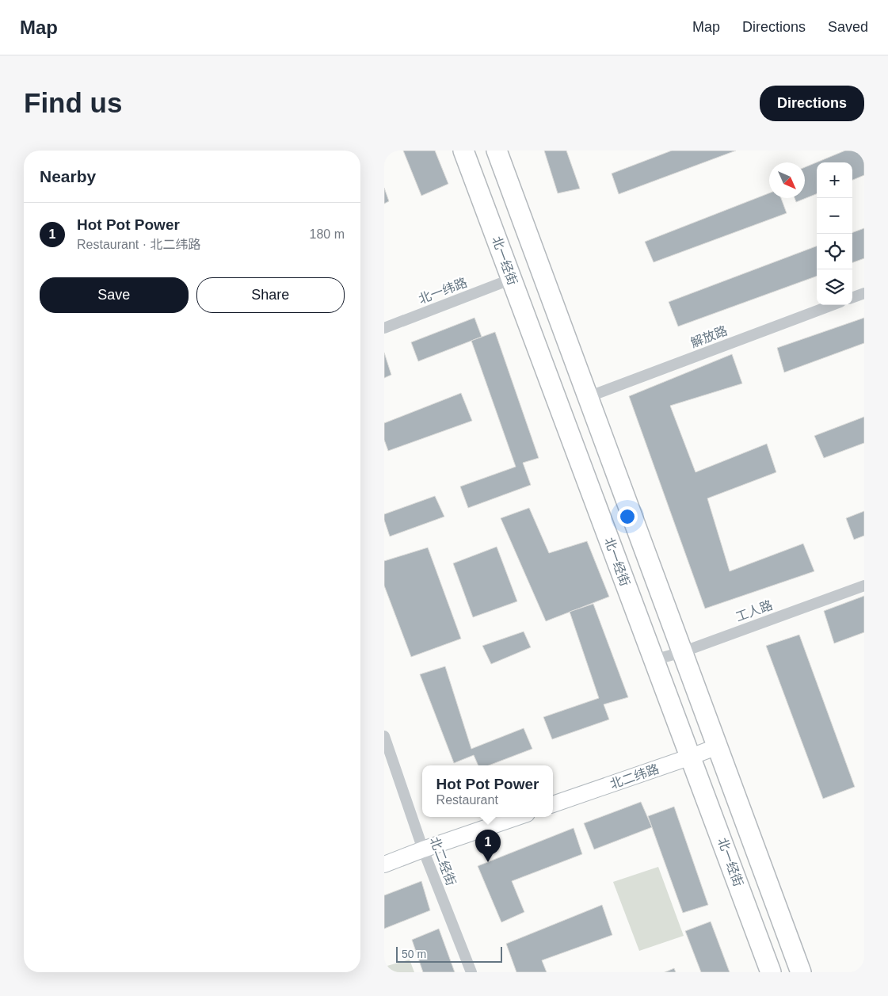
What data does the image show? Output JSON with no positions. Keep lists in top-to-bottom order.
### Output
{
  "streets": {
    "highway": ["北一经街"],
    "street": [
      "北一纬路",
      "解放路",
      "工人路",
      "北二纬路",
      "北二经街"
    ]
  },
  "crossings": [
    ["北一经街", "北一纬路"],
    ["北一经街", "工人路"],
    ["北一经街", "北二纬路"]
  ],
  "scale_bar": "50 m",
  "north": "bottom right",
  "page": {
    "header": "Map",
    "nav": ["Map", "Directions", "Saved"],
    "buttons": [
      "Directions",
      ["Save", "Share"]
    ],
    "title": "Find us",
    "heading": "Nearby",
    "map_buttons": ["+", "−"],
    "list": [
      {
        "mark": "1",
        "name": "Hot Pot Power",
        "note": "Restaurant · 北二纬路",
        "value": "180 m"
      }
    ],
    "popup": ["Hot Pot Power", "Restaurant"],
    "pins": "1",
    "scale": "50 m"
  }
}
